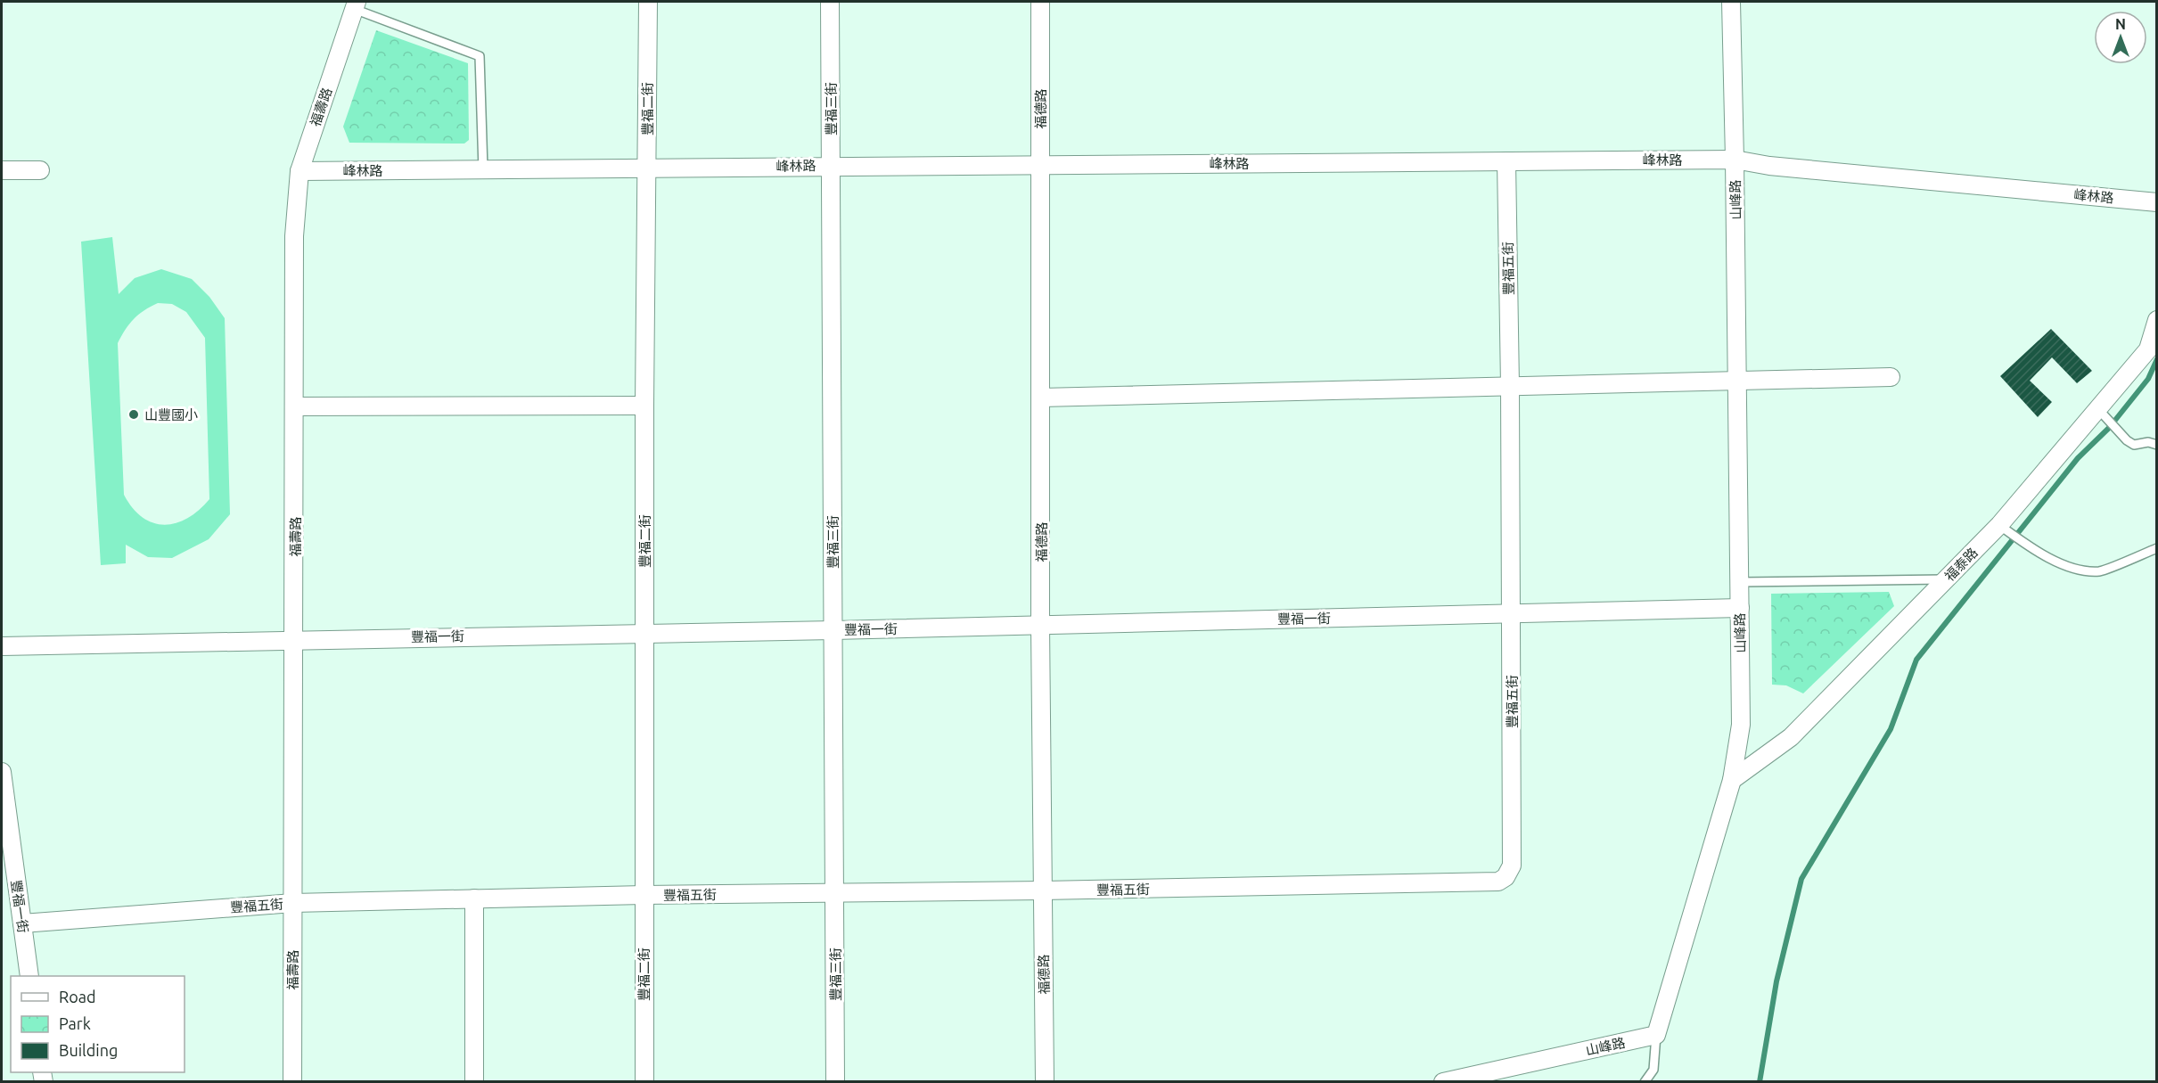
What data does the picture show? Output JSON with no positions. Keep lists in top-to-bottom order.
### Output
{
  "streets": {
    "street": [
      "福壽路",
      "豐福二街",
      "豐福三街",
      "福德路",
      "峰林路",
      "山峰路",
      "豐福五街",
      "福泰路",
      "豐福一街"
    ]
  },
  "crossings": [
    ["福壽路", "峰林路"],
    ["福壽路", "豐福五街"],
    ["福壽路", "豐福一街"],
    ["豐福二街", "峰林路"],
    ["豐福二街", "豐福五街"],
    ["豐福二街", "豐福一街"],
    ["豐福三街", "峰林路"],
    ["豐福三街", "豐福五街"],
    ["豐福三街", "豐福一街"],
    ["福德路", "峰林路"],
    ["福德路", "豐福五街"],
    ["福德路", "豐福一街"],
    ["峰林路", "山峰路"],
    ["峰林路", "豐福五街"],
    ["山峰路", "福泰路"],
    ["山峰路", "豐福一街"],
    ["豐福五街", "豐福一街"]
  ],
  "places": ["山豐國小"],
  "legend": ["Road", "Park", "Building"],
  "north": "top"
}
